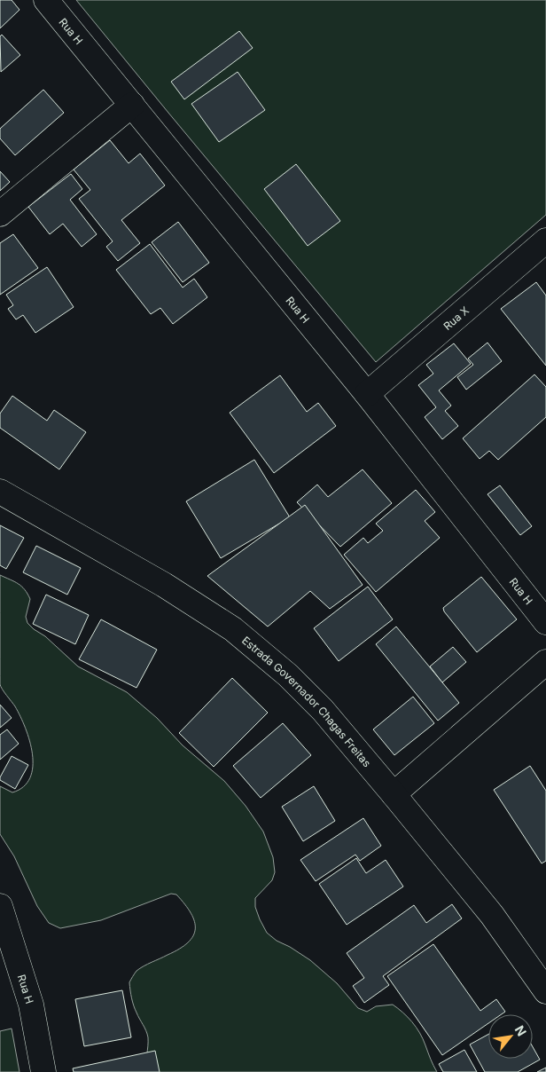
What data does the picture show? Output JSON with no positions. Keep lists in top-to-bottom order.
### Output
{
  "streets": {
    "street": ["Rua H", "Rua X", "Estrada Governador Chagas Freitas"]
  },
  "crossings": [
    ["Rua H", "Rua X"]
  ],
  "north": "top right"
}
